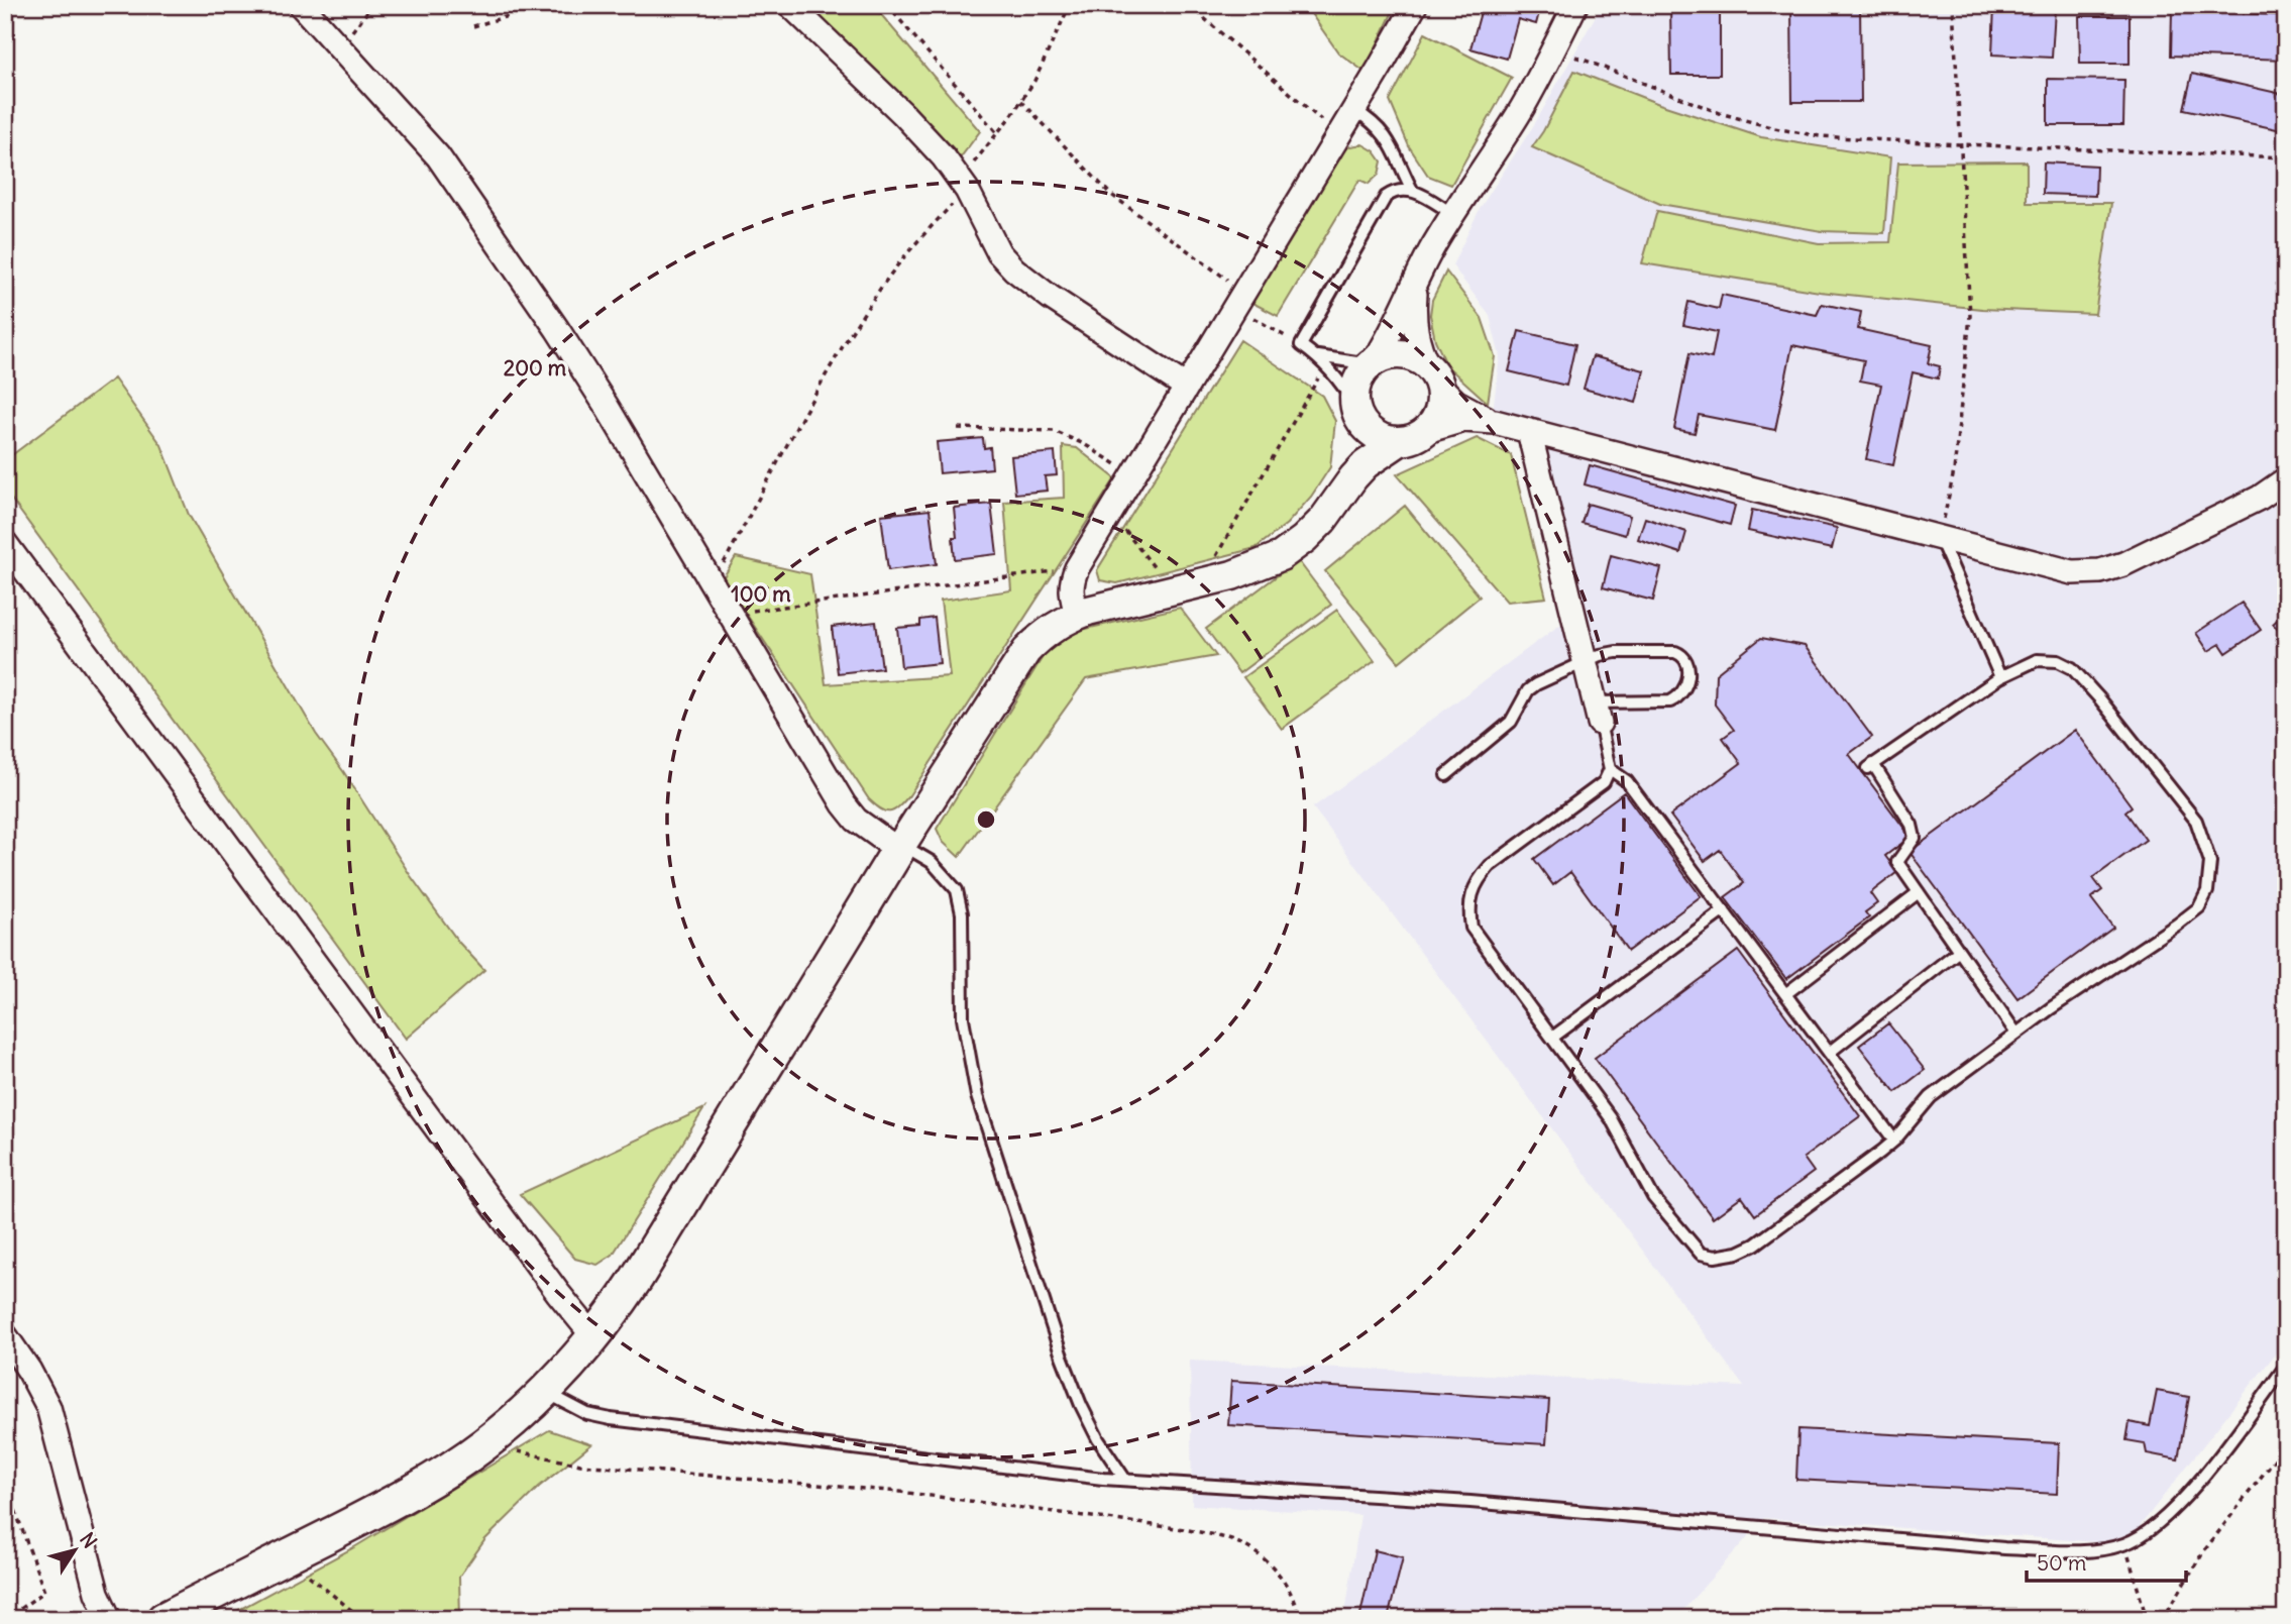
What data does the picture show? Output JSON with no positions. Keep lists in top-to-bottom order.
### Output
{
  "scale_bar": "50 m",
  "north": "top right",
  "rings": ["200 m", "100 m"]
}
